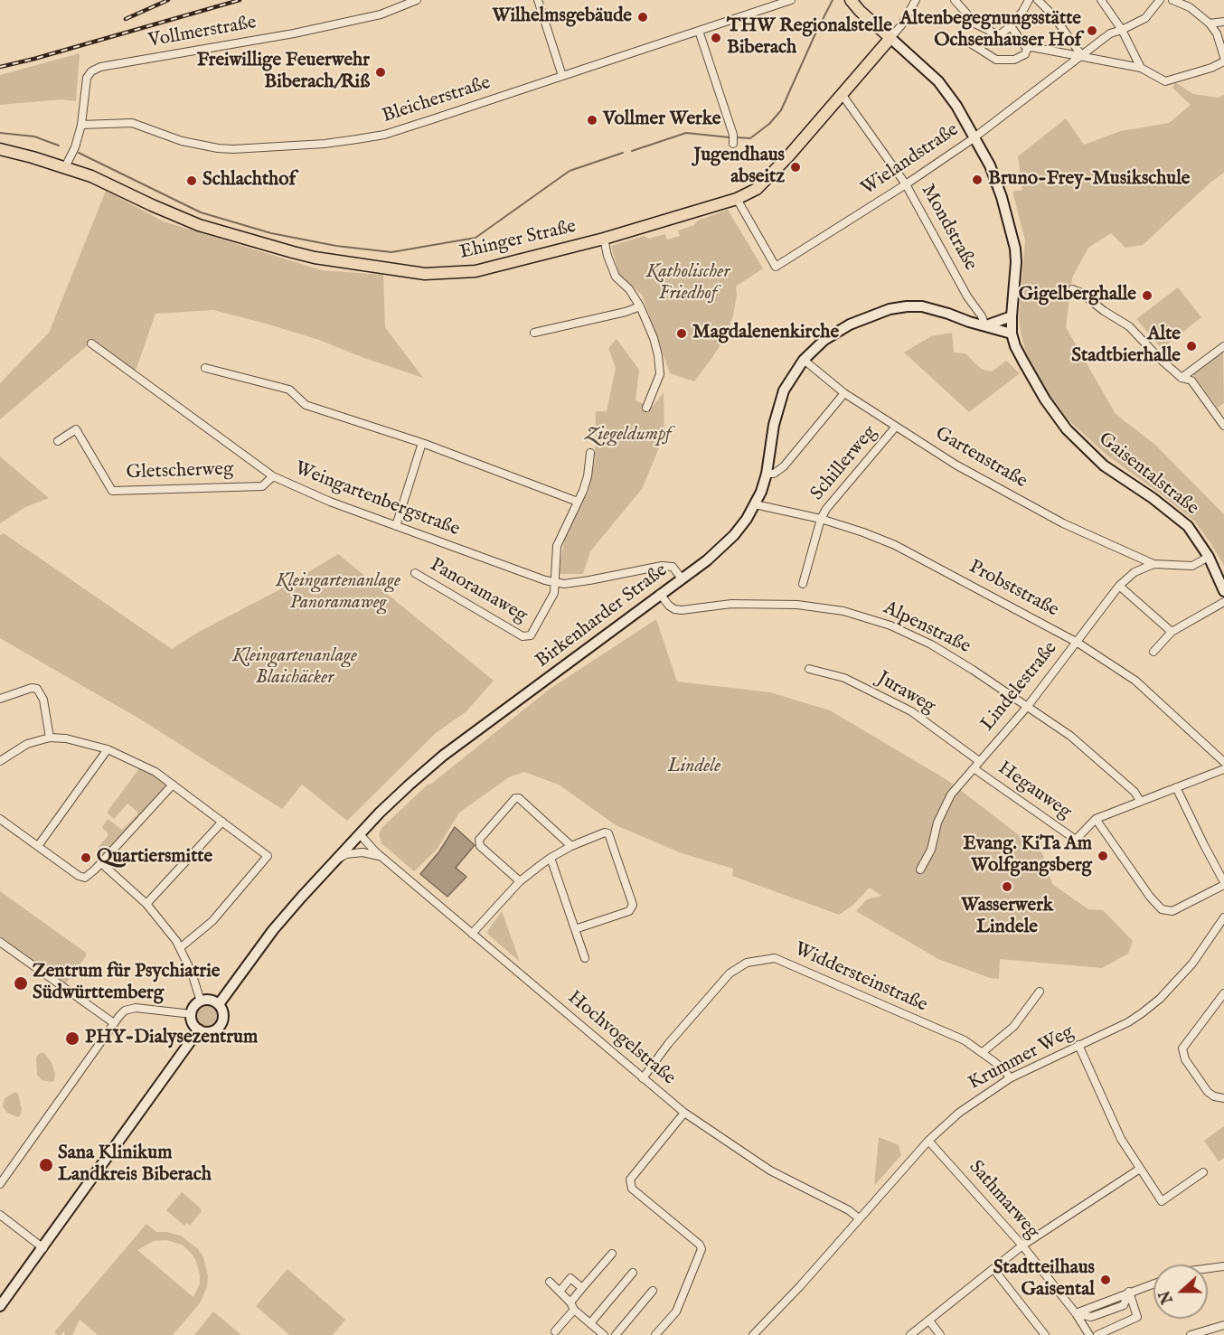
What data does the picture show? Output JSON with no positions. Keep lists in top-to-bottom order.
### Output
{
  "streets": {
    "main road": ["Ehinger Straße", "Gaisentalstraße", "Birkenharder Straße"],
    "street": [
      "Vollmerstraße",
      "Bleicherstraße",
      "Wielandstraße",
      "Mondstraße",
      "Gartenstraße",
      "Schillerweg",
      "Gletscherweg",
      "Weingartenbergstraße",
      "Probststraße",
      "Panoramaweg",
      "Alpenstraße",
      "Lindelestraße",
      "Juraweg",
      "Hegauweg",
      "Widdersteinstraße",
      "Hochvogelstraße",
      "Krummer Weg",
      "Sathmarweg"
    ]
  },
  "crossings": [
    ["Vollmerstraße", "Bleicherstraße"],
    ["Vollmerstraße", "Ehinger Straße"],
    ["Wielandstraße", "Mondstraße"],
    ["Wielandstraße", "Ehinger Straße"],
    ["Mondstraße", "Ehinger Straße"],
    ["Mondstraße", "Birkenharder Straße"],
    ["Gartenstraße", "Schillerweg"],
    ["Gartenstraße", "Birkenharder Straße"],
    ["Gartenstraße", "Lindelestraße"],
    ["Schillerweg", "Probststraße"],
    ["Gletscherweg", "Weingartenbergstraße"],
    ["Gaisentalstraße", "Birkenharder Straße"],
    ["Weingartenbergstraße", "Panoramaweg"],
    ["Weingartenbergstraße", "Birkenharder Straße"],
    ["Probststraße", "Birkenharder Straße"],
    ["Probststraße", "Lindelestraße"],
    ["Birkenharder Straße", "Alpenstraße"],
    ["Birkenharder Straße", "Hochvogelstraße"],
    ["Alpenstraße", "Lindelestraße"],
    ["Lindelestraße", "Juraweg"],
    ["Lindelestraße", "Hegauweg"],
    ["Widdersteinstraße", "Hochvogelstraße"],
    ["Widdersteinstraße", "Krummer Weg"],
    ["Hochvogelstraße", "Krummer Weg"],
    ["Krummer Weg", "Sathmarweg"]
  ],
  "parks": [
    "Katholischer Friedhof",
    "Ziegeldumpf",
    "Kleingartenanlage Panoramaweg",
    "Kleingartenanlage Blaichäcker",
    "Lindele"
  ],
  "places": [
    "Wilhelmsgebäude",
    "Altenbegegnungsstätte Ochsenhauser Hof",
    "THW Regionalstelle Biberach",
    "Freiwillige Feuerwehr Biberach/Riß",
    "Vollmer Werke",
    "Jugendhaus abseitz",
    "Bruno-Frey-Musikschule",
    "Schlachthof",
    "Gigelberghalle",
    "Magdalenenkirche",
    "Alte Stadtbierhalle",
    "Evang. KiTa Am Wolfgangsberg",
    "Quartiersmitte",
    "Wasserwerk Lindele",
    "Zentrum für Psychiatrie Südwürttemberg",
    "PHY-Dialysezentrum",
    "Sana Klinikum Landkreis Biberach",
    "Stadtteilhaus Gaisental"
  ],
  "north": "left"
}
